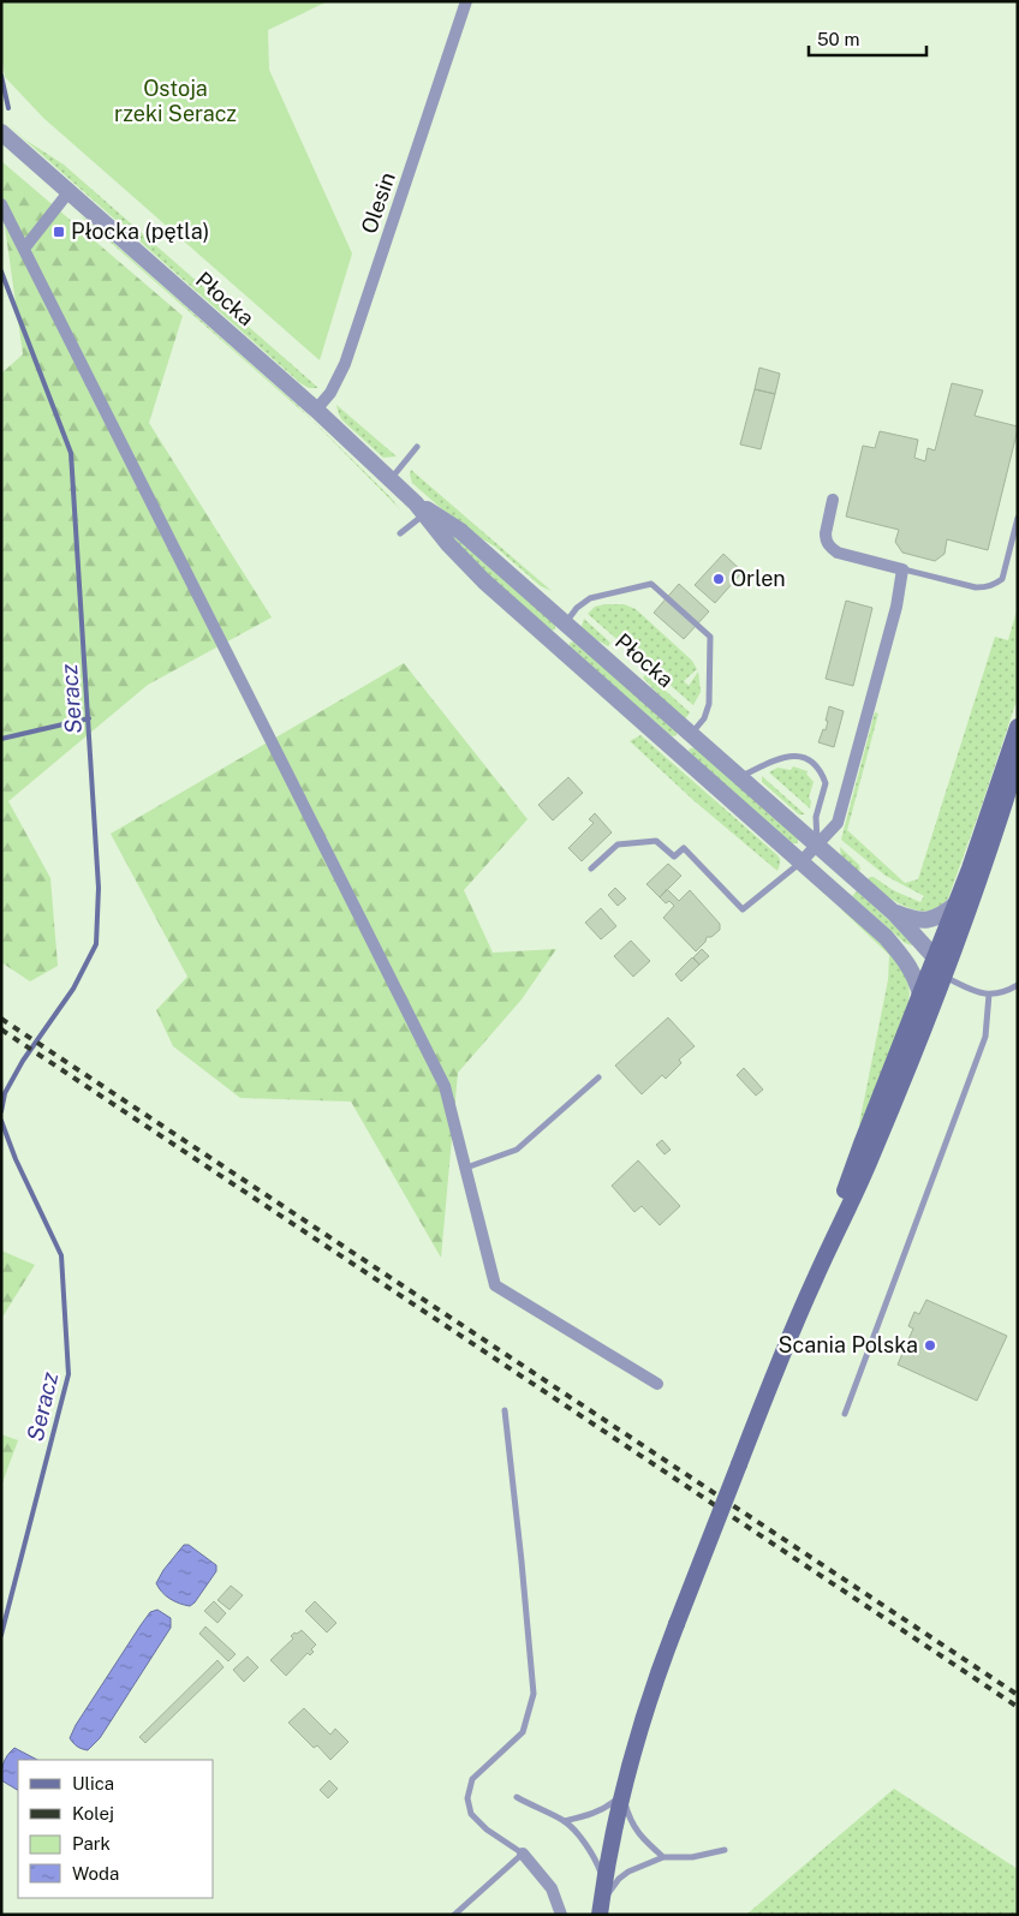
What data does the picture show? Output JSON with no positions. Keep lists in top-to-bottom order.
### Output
{
  "streets": {
    "street": ["Olesin", "Płocka"]
  },
  "crossings": [
    ["Olesin", "Płocka"]
  ],
  "water": ["Seracz"],
  "parks": ["Ostoja rzeki Seracz"],
  "places": {
    "transit": ["Płocka (pętla)"],
    "other": ["Orlen", "Scania Polska"]
  },
  "legend": [
    "Ulica",
    "Kolej",
    "Park",
    "Woda"
  ],
  "scale_bar": "50 m"
}
